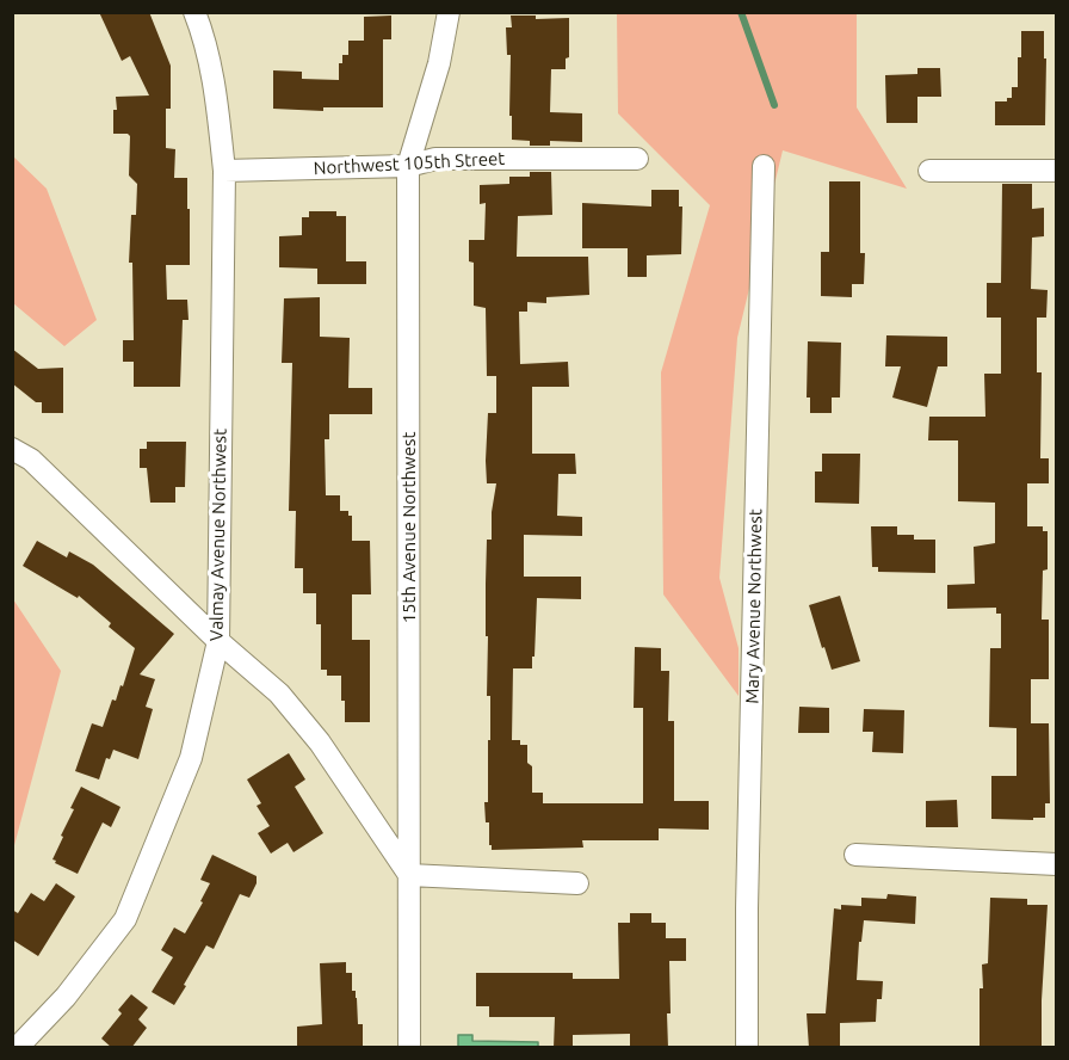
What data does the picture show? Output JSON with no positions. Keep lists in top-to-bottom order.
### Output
{
  "streets": {
    "street": [
      "Northwest 105th Street",
      "15th Avenue Northwest",
      "Valmay Avenue Northwest",
      "Mary Avenue Northwest"
    ]
  },
  "crossings": [
    ["Northwest 105th Street", "15th Avenue Northwest"],
    ["Northwest 105th Street", "Valmay Avenue Northwest"]
  ]
}
